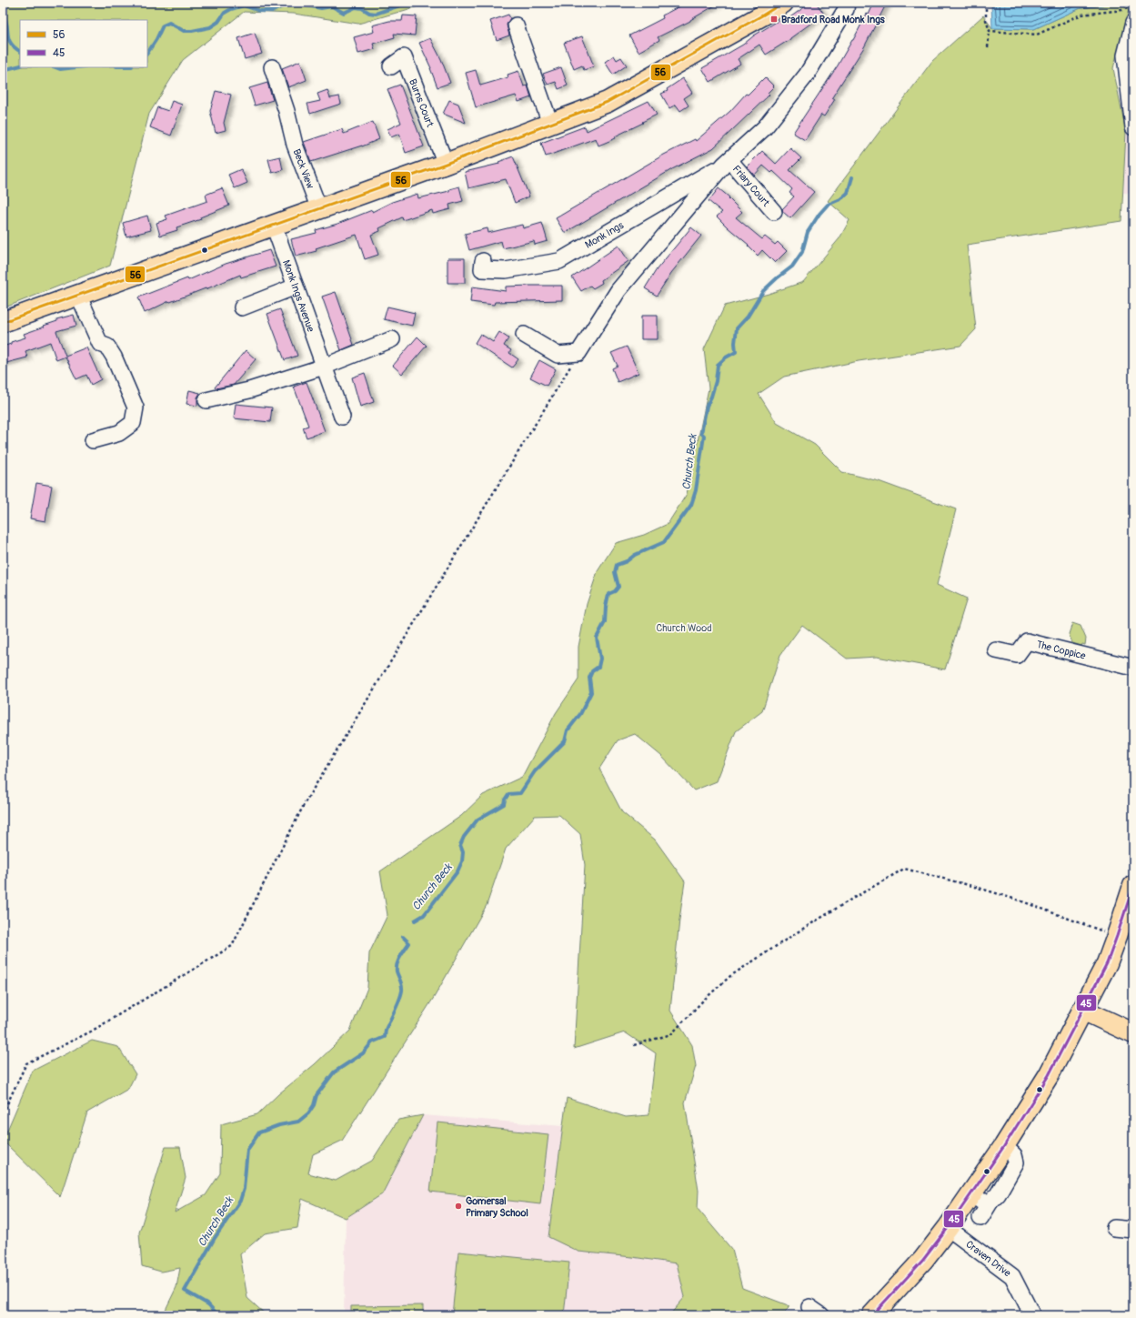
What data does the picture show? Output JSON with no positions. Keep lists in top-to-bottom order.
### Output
{
  "streets": {
    "street": [
      "Burns Court",
      "Beck View",
      "Friary Court",
      "Monk Ings",
      "Monk Ings Avenue",
      "The Coppice",
      "Craven Drive"
    ]
  },
  "crossings": [
    ["Friary Court", "Monk Ings"]
  ],
  "water": ["Church Beck"],
  "parks": ["Church Wood"],
  "places": {
    "transit": ["Bradford Road Monk Ings"],
    "other": ["Gomersal Primary School"]
  },
  "lines": ["transit line 56", "transit line 45"],
  "legend": ["56", "45"]
}
